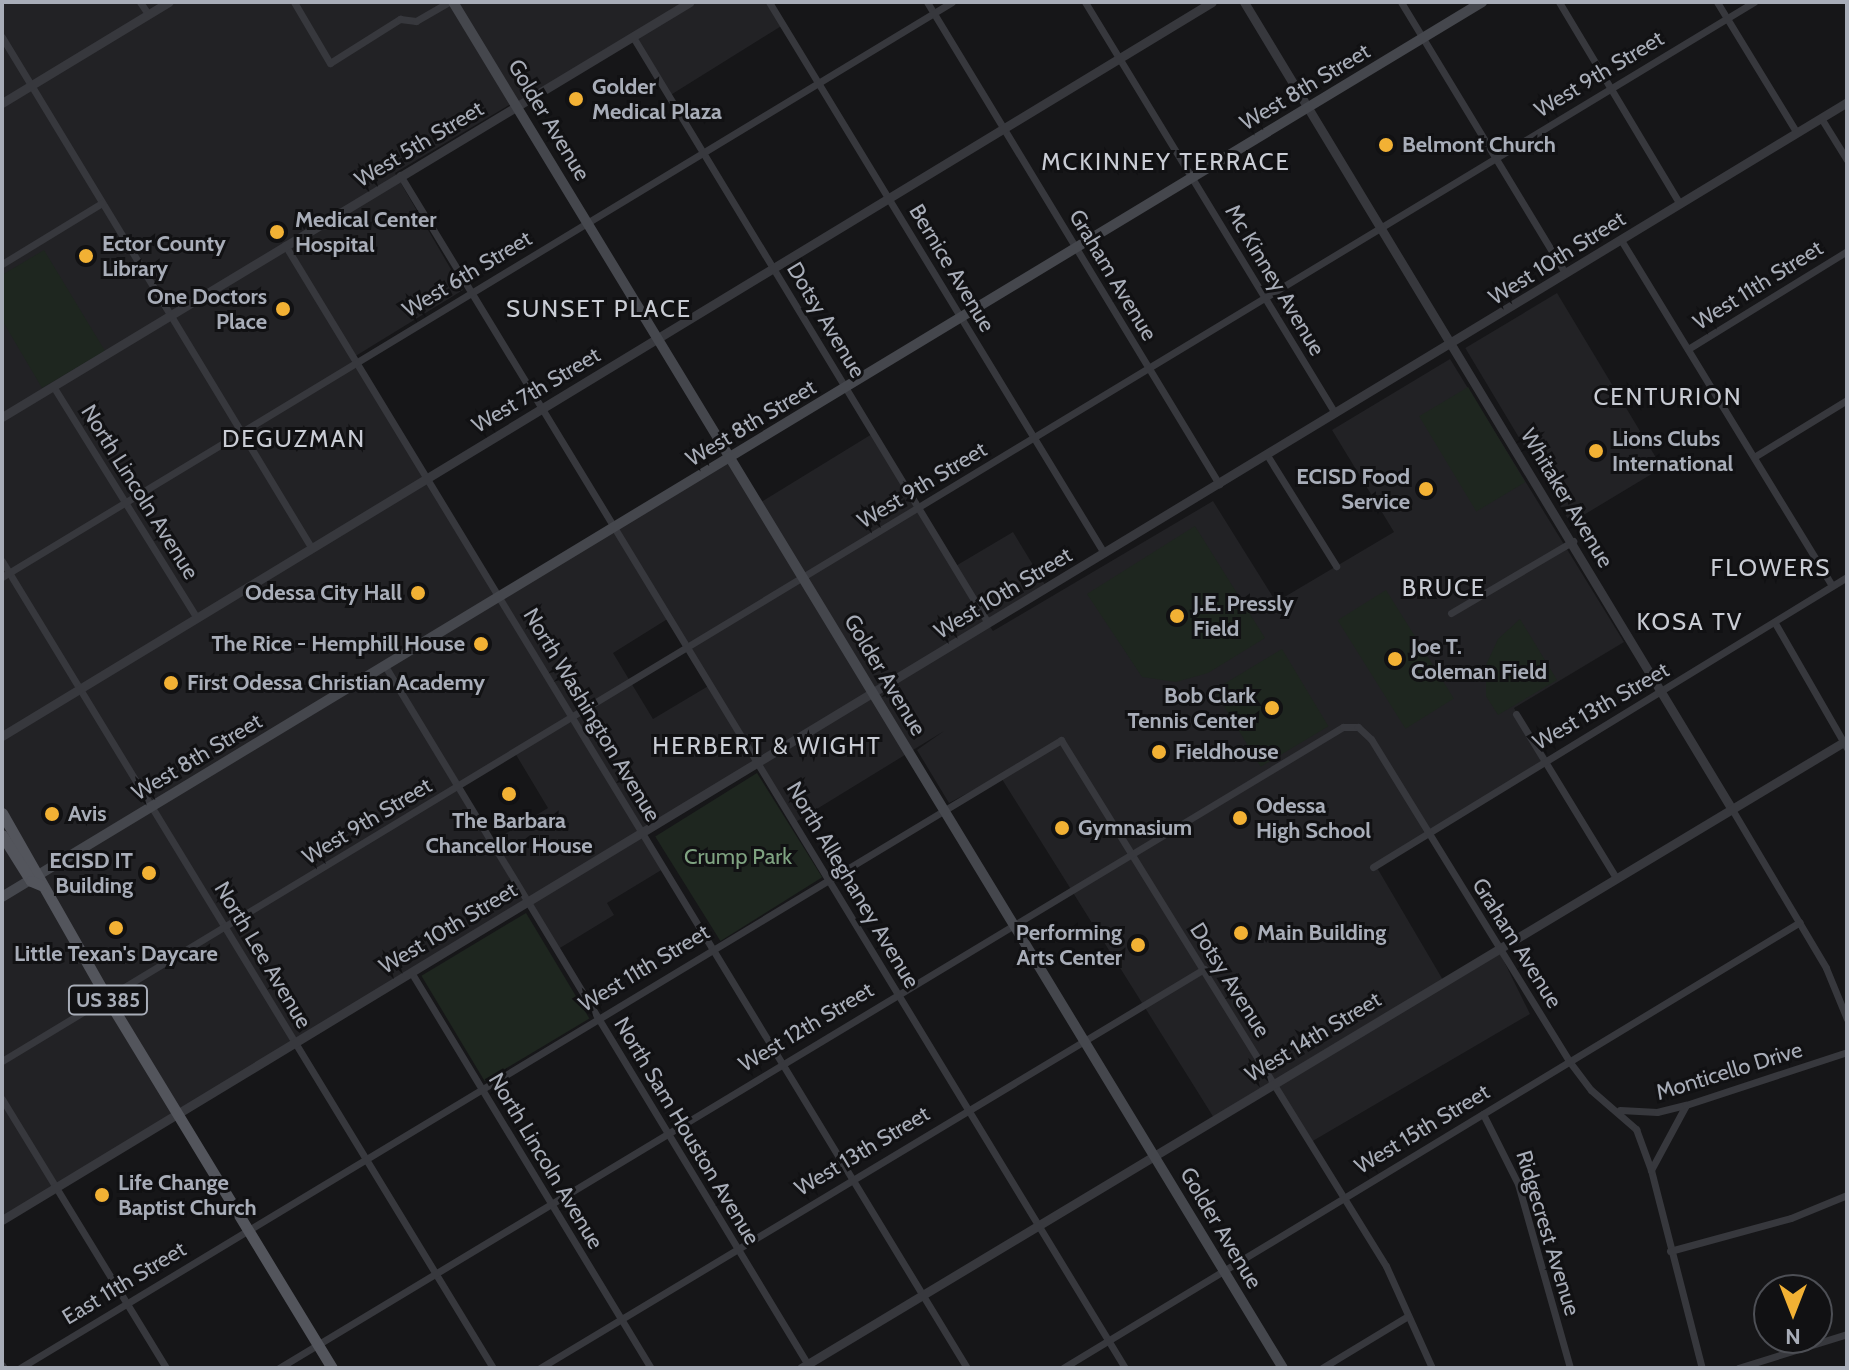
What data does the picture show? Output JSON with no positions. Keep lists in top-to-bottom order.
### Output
{
  "streets": {
    "main road": ["West 8th Street", "Golder Avenue", "US 385"],
    "street": [
      "West 9th Street",
      "West 5th Street",
      "West 10th Street",
      "Bernice Avenue",
      "West 6th Street",
      "Graham Avenue",
      "Mc Kinney Avenue",
      "West 11th Street",
      "Dotsy Avenue",
      "West 7th Street",
      "North Lincoln Avenue",
      "Whitaker Avenue",
      "West 13th Street",
      "North Washington Avenue",
      "North Alleghaney Avenue",
      "North Lee Avenue",
      "West 12th Street",
      "West 14th Street",
      "Monticello Drive",
      "West 15th Street",
      "North Sam Houston Avenue",
      "Ridgecrest Avenue",
      "East 11th Street"
    ]
  },
  "crossings": [
    ["West 9th Street", "Golder Avenue"],
    ["West 9th Street", "Bernice Avenue"],
    ["West 9th Street", "Graham Avenue"],
    ["West 9th Street", "Mc Kinney Avenue"],
    ["West 9th Street", "Dotsy Avenue"],
    ["West 9th Street", "Whitaker Avenue"],
    ["West 9th Street", "North Washington Avenue"],
    ["West 9th Street", "North Alleghaney Avenue"],
    ["West 9th Street", "North Lee Avenue"],
    ["West 9th Street", "US 385"],
    ["West 9th Street", "North Sam Houston Avenue"],
    ["West 8th Street", "Golder Avenue"],
    ["West 8th Street", "Bernice Avenue"],
    ["West 8th Street", "Graham Avenue"],
    ["West 8th Street", "Mc Kinney Avenue"],
    ["West 8th Street", "Dotsy Avenue"],
    ["West 8th Street", "Whitaker Avenue"],
    ["West 8th Street", "North Washington Avenue"],
    ["West 8th Street", "North Alleghaney Avenue"],
    ["West 8th Street", "North Lee Avenue"],
    ["West 8th Street", "US 385"],
    ["West 8th Street", "North Sam Houston Avenue"],
    ["Golder Avenue", "West 5th Street"],
    ["Golder Avenue", "West 10th Street"],
    ["Golder Avenue", "West 6th Street"],
    ["Golder Avenue", "West 11th Street"],
    ["Golder Avenue", "West 7th Street"],
    ["Golder Avenue", "West 13th Street"],
    ["Golder Avenue", "West 12th Street"],
    ["Golder Avenue", "West 14th Street"],
    ["Golder Avenue", "West 15th Street"],
    ["West 5th Street", "Dotsy Avenue"],
    ["West 5th Street", "North Lincoln Avenue"],
    ["West 5th Street", "North Washington Avenue"],
    ["West 5th Street", "North Alleghaney Avenue"],
    ["West 10th Street", "Bernice Avenue"],
    ["West 10th Street", "Graham Avenue"],
    ["West 10th Street", "Mc Kinney Avenue"],
    ["West 10th Street", "Dotsy Avenue"],
    ["West 10th Street", "North Lincoln Avenue"],
    ["West 10th Street", "Whitaker Avenue"],
    ["West 10th Street", "North Washington Avenue"],
    ["West 10th Street", "North Alleghaney Avenue"],
    ["West 10th Street", "North Lee Avenue"],
    ["West 10th Street", "US 385"],
    ["West 10th Street", "North Sam Houston Avenue"],
    ["Bernice Avenue", "West 6th Street"],
    ["Bernice Avenue", "West 7th Street"],
    ["West 6th Street", "Graham Avenue"],
    ["West 6th Street", "Dotsy Avenue"],
    ["West 6th Street", "North Lincoln Avenue"],
    ["West 6th Street", "North Washington Avenue"],
    ["West 6th Street", "North Alleghaney Avenue"],
    ["West 6th Street", "North Lee Avenue"],
    ["Graham Avenue", "West 7th Street"],
    ["Graham Avenue", "West 13th Street"],
    ["Graham Avenue", "West 12th Street"],
    ["Graham Avenue", "West 14th Street"],
    ["Graham Avenue", "Monticello Drive"],
    ["Graham Avenue", "West 15th Street"],
    ["Mc Kinney Avenue", "West 7th Street"],
    ["West 11th Street", "Dotsy Avenue"],
    ["West 11th Street", "North Lincoln Avenue"],
    ["West 11th Street", "North Washington Avenue"],
    ["West 11th Street", "North Alleghaney Avenue"],
    ["West 11th Street", "North Lee Avenue"],
    ["West 11th Street", "US 385"],
    ["West 11th Street", "North Sam Houston Avenue"],
    ["West 11th Street", "East 11th Street"],
    ["Dotsy Avenue", "West 7th Street"],
    ["Dotsy Avenue", "West 13th Street"],
    ["Dotsy Avenue", "West 12th Street"],
    ["Dotsy Avenue", "West 14th Street"],
    ["Dotsy Avenue", "West 15th Street"],
    ["West 7th Street", "North Lincoln Avenue"],
    ["West 7th Street", "North Washington Avenue"],
    ["West 7th Street", "North Alleghaney Avenue"],
    ["West 7th Street", "North Lee Avenue"],
    ["North Lincoln Avenue", "West 13th Street"],
    ["North Lincoln Avenue", "West 12th Street"],
    ["Whitaker Avenue", "West 13th Street"],
    ["Whitaker Avenue", "West 14th Street"],
    ["Whitaker Avenue", "West 15th Street"],
    ["West 13th Street", "North Washington Avenue"],
    ["West 13th Street", "North Alleghaney Avenue"],
    ["West 13th Street", "North Sam Houston Avenue"],
    ["North Washington Avenue", "West 12th Street"],
    ["North Washington Avenue", "West 14th Street"],
    ["North Alleghaney Avenue", "West 12th Street"],
    ["North Alleghaney Avenue", "West 14th Street"],
    ["North Alleghaney Avenue", "West 15th Street"],
    ["North Lee Avenue", "West 12th Street"],
    ["US 385", "West 12th Street"],
    ["US 385", "East 11th Street"],
    ["West 12th Street", "North Sam Houston Avenue"],
    ["West 14th Street", "North Sam Houston Avenue"],
    ["West 15th Street", "Ridgecrest Avenue"]
  ],
  "districts": [
    "MCKINNEY TERRACE",
    "SUNSET PLACE",
    "CENTURION",
    "DEGUZMAN",
    "FLOWERS",
    "BRUCE",
    "KOSA TV",
    "HERBERT & WIGHT"
  ],
  "parks": ["Crump Park"],
  "places": [
    "Golder Medical Plaza",
    "Belmont Church",
    "Medical Center Hospital",
    "Ector County Library",
    "One Doctors Place",
    "Lions Clubs International",
    "ECISD Food Service",
    "Odessa City Hall",
    "J.E. Pressly Field",
    "The Rice - Hemphill House",
    "Joe T. Coleman Field",
    "First Odessa Christian Academy",
    "Bob Clark Tennis Center",
    "Fieldhouse",
    "The Barbara Chancellor House",
    "Avis",
    "Odessa High School",
    "Gymnasium",
    "ECISD IT Building",
    "Little Texan's Daycare",
    "Main Building",
    "Performing Arts Center",
    "Life Change Baptist Church"
  ],
  "north": "bottom"
}
